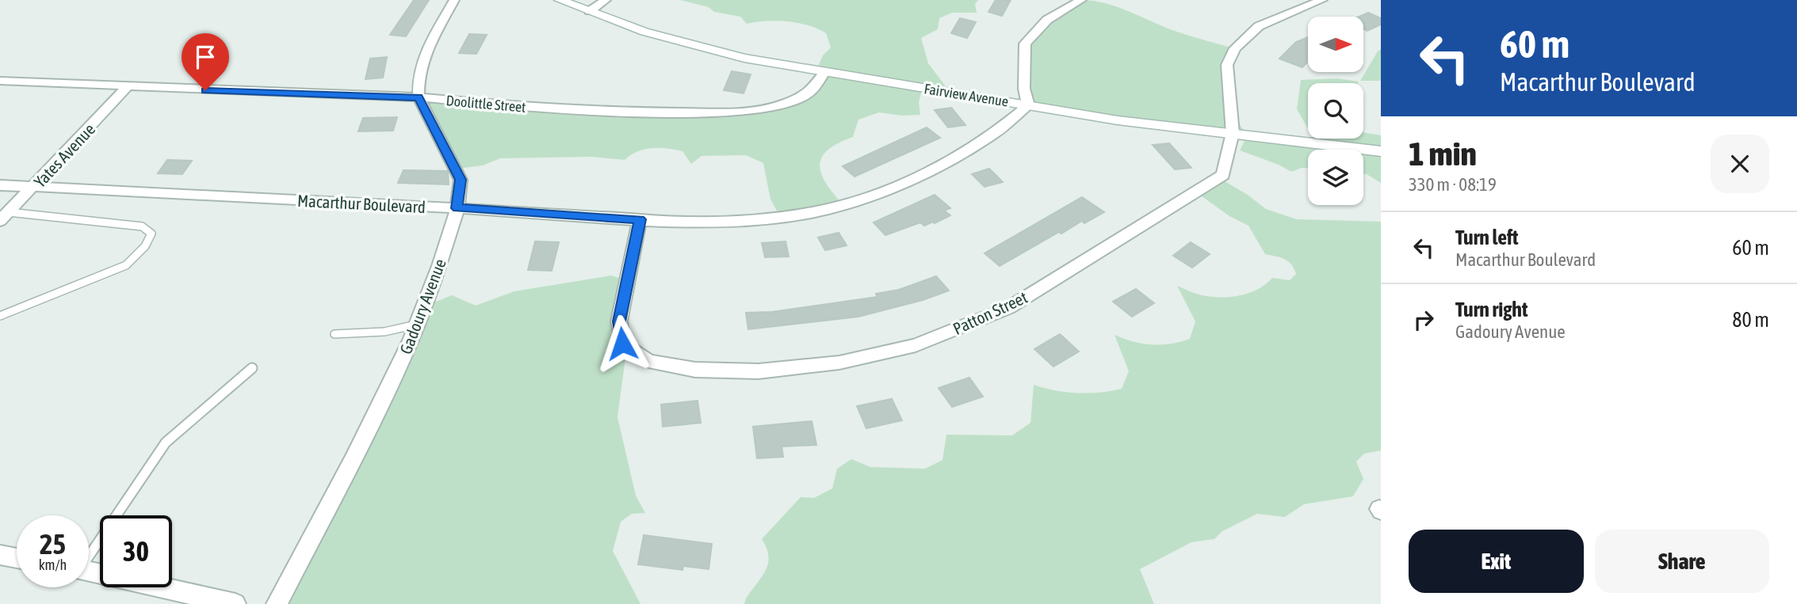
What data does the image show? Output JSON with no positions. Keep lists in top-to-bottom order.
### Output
{
  "streets": {
    "main road": ["Fairview Avenue"],
    "street": [
      "Doolittle Street",
      "Yates Avenue",
      "Macarthur Boulevard",
      "Gadoury Avenue",
      "Patton Street"
    ]
  },
  "crossings": [
    ["Fairview Avenue", "Doolittle Street"],
    ["Fairview Avenue", "Macarthur Boulevard"],
    ["Fairview Avenue", "Patton Street"],
    ["Doolittle Street", "Yates Avenue"],
    ["Doolittle Street", "Gadoury Avenue"],
    ["Yates Avenue", "Macarthur Boulevard"],
    ["Macarthur Boulevard", "Gadoury Avenue"],
    ["Macarthur Boulevard", "Patton Street"]
  ],
  "north": "right",
  "page": {
    "turn": ["60 m", "Macarthur Boulevard"],
    "heading": ["1 min", "330 m · 08:19"],
    "list": [
      {
        "name": "Turn left",
        "note": "Macarthur Boulevard",
        "value": "60 m"
      },
      {
        "name": "Turn right",
        "note": "Gadoury Avenue",
        "value": "80 m"
      }
    ],
    "speed": "25 km/h",
    "limit": "30",
    "buttons": ["Exit", "Share"]
  }
}
